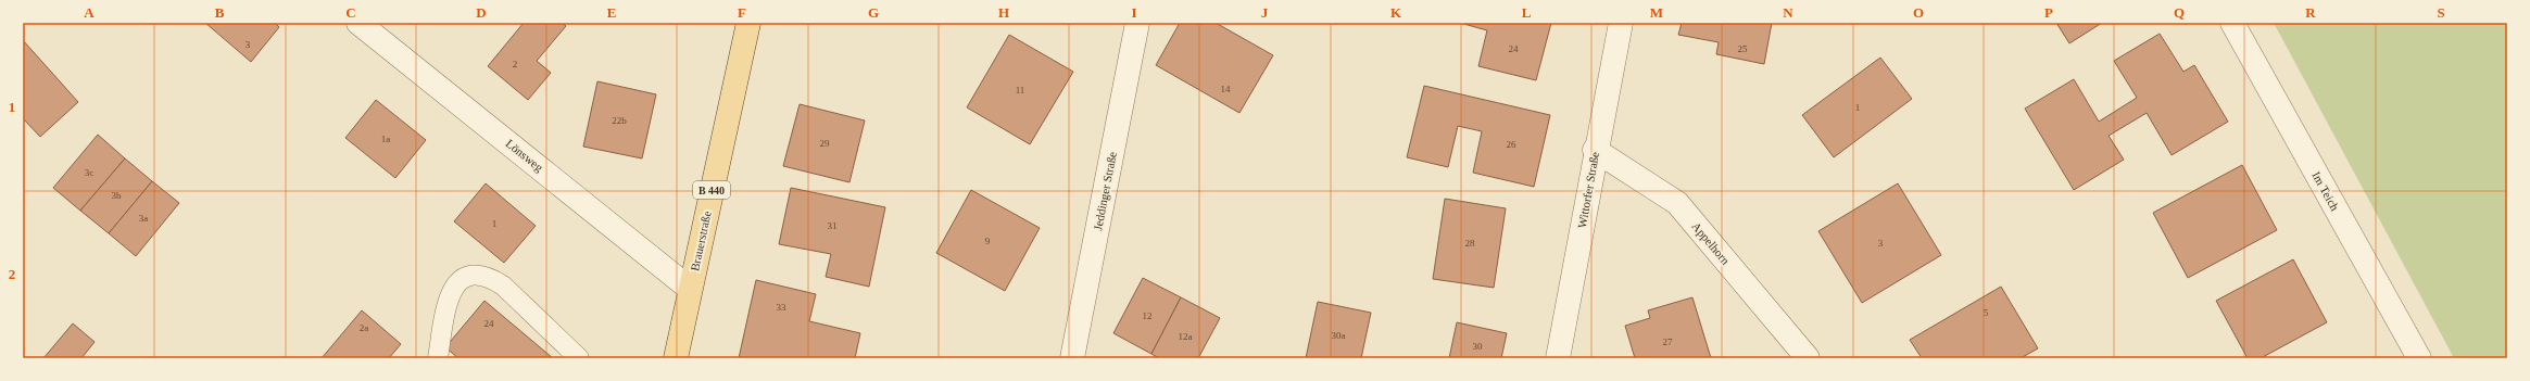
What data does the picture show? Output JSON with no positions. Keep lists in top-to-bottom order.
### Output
{
  "streets": {
    "main road": ["B 440", "Brauerstraße"],
    "street": [
      "Lönsweg",
      "Wittorfer Straße",
      "Jeddinger Straße",
      "Im Teich",
      "Appelhorn"
    ]
  },
  "crossings": [
    ["Lönsweg", "Brauerstraße"],
    ["Wittorfer Straße", "Appelhorn"]
  ],
  "house_numbers": [
    "3",
    "24",
    "25",
    "2",
    "14",
    "11",
    "1",
    "22b",
    "1a",
    "29",
    "26",
    "3c",
    "3b",
    "3a",
    "1",
    "31",
    "9",
    "28",
    "3",
    "33",
    "5",
    "12",
    "24",
    "2a",
    "30a",
    "12a",
    "27",
    "30"
  ],
  "grid": {
    "columns": [
      "A",
      "B",
      "C",
      "D",
      "E",
      "F",
      "G",
      "H",
      "I",
      "J",
      "K",
      "L",
      "M",
      "N",
      "O",
      "P",
      "Q",
      "R",
      "S"
    ],
    "rows": ["1", "2"]
  }
}
